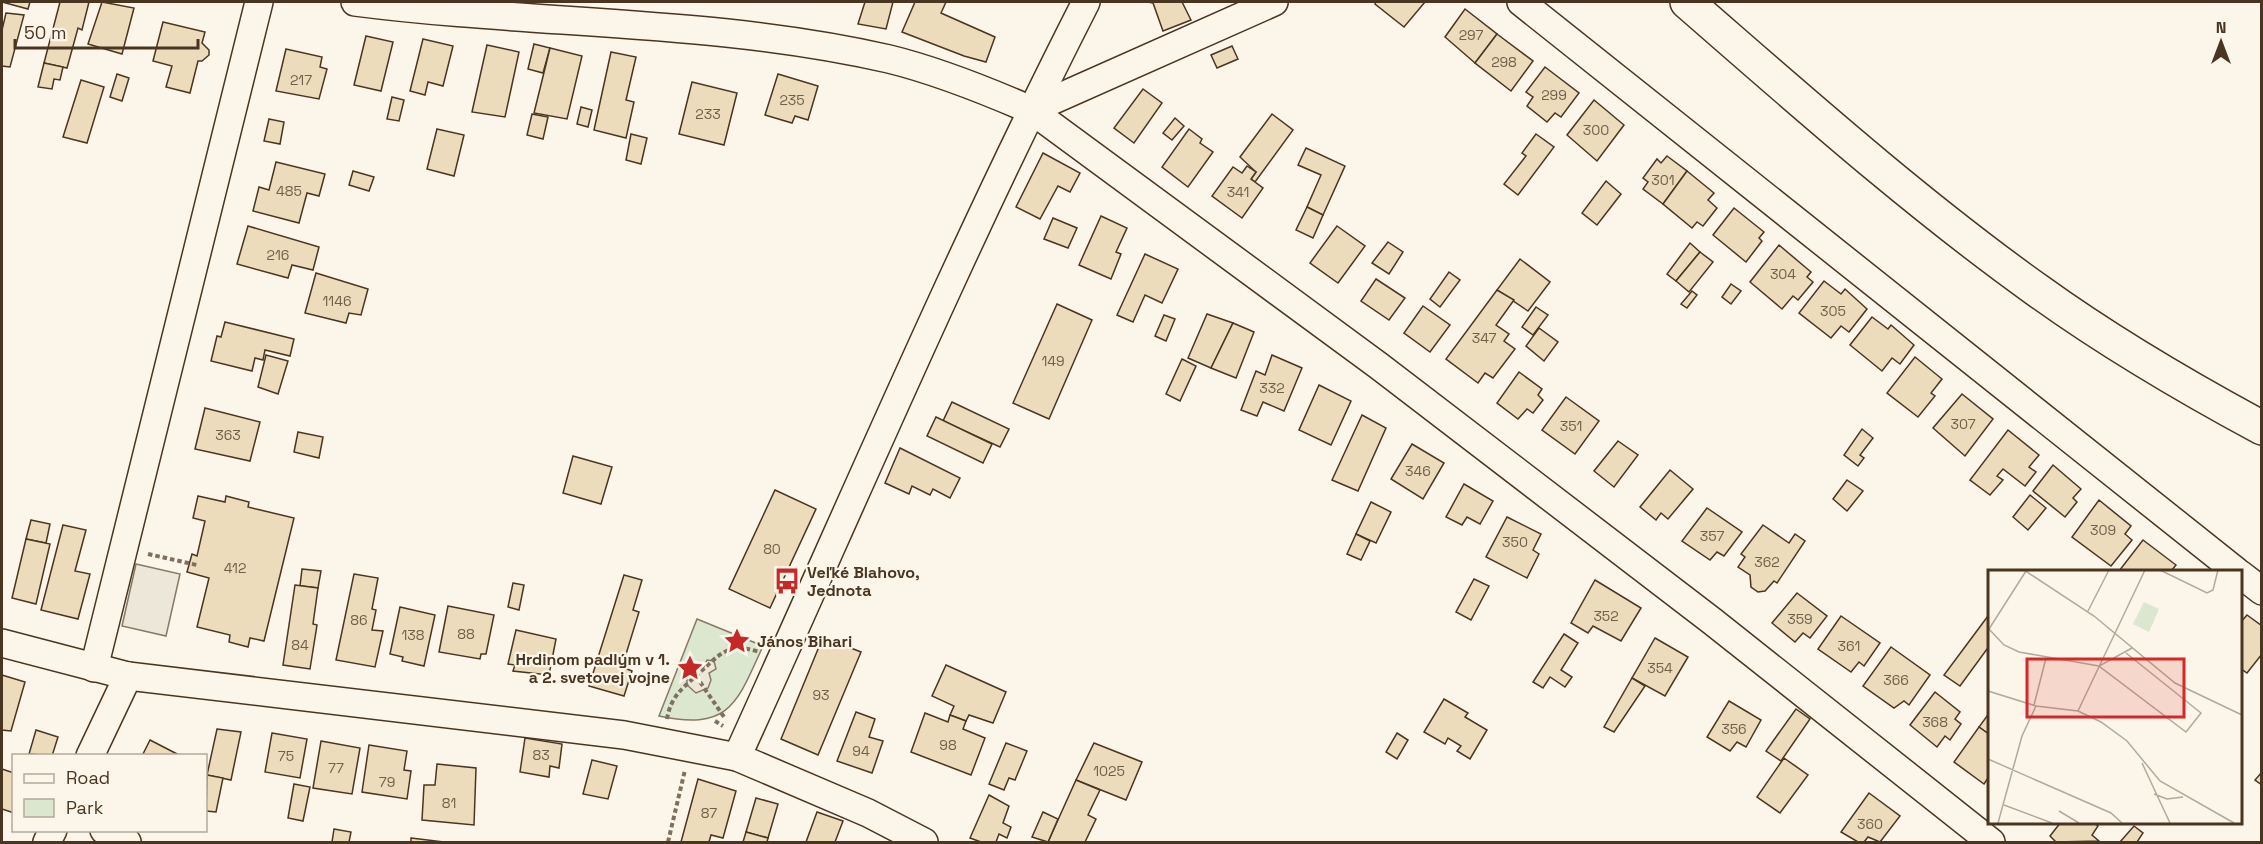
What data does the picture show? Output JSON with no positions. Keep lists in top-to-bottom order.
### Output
{
  "places": {
    "bus stop": ["Veľké Blahovo, Jednota"],
    "place": ["János Bihari", "Hrdinom padlým v 1. a 2. svetovej vojne"]
  },
  "house_numbers": [
    "297",
    "298",
    "217",
    "299",
    "235",
    "233",
    "300",
    "301",
    "485",
    "341",
    "216",
    "304",
    "1146",
    "305",
    "347",
    "149",
    "332",
    "307",
    "351",
    "363",
    "346",
    "309",
    "357",
    "350",
    "80",
    "362",
    "412",
    "352",
    "359",
    "86",
    "88",
    "138",
    "84",
    "361",
    "354",
    "366",
    "93",
    "368",
    "356",
    "98",
    "94",
    "83",
    "75",
    "77",
    "1025",
    "79",
    "81",
    "87",
    "360"
  ],
  "legend": ["Road", "Park"],
  "scale_bar": "50 m",
  "north": "top"
}
